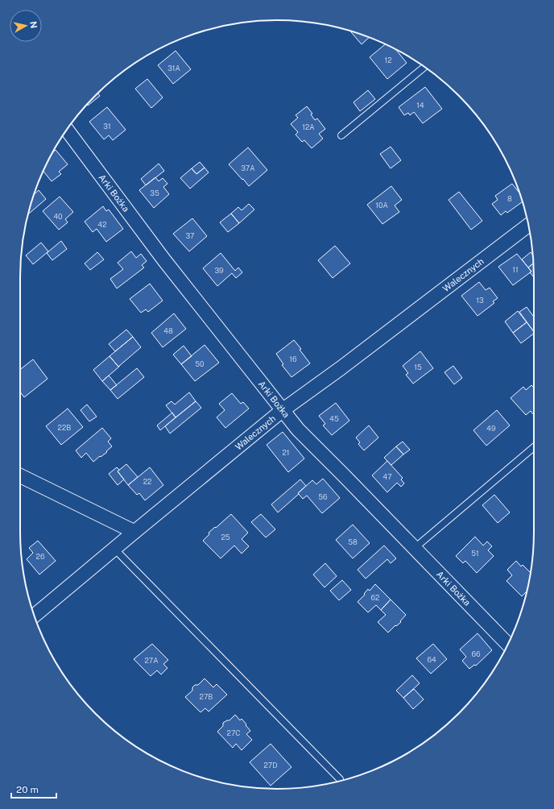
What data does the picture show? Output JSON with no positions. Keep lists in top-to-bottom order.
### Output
{
  "streets": {
    "street": ["Arki Bożka", "Walecznych"]
  },
  "crossings": [
    ["Arki Bożka", "Walecznych"]
  ],
  "house_numbers": [
    "12",
    "31A",
    "14",
    "31",
    "12A",
    "37A",
    "35",
    "8",
    "10A",
    "40",
    "42",
    "37",
    "11",
    "39",
    "13",
    "48",
    "16",
    "50",
    "15",
    "45",
    "22B",
    "49",
    "21",
    "47",
    "22",
    "56",
    "25",
    "58",
    "51",
    "26",
    "62",
    "66",
    "64",
    "27A",
    "27B",
    "27C",
    "27D"
  ],
  "scale_bar": "20 m",
  "north": "right"
}
